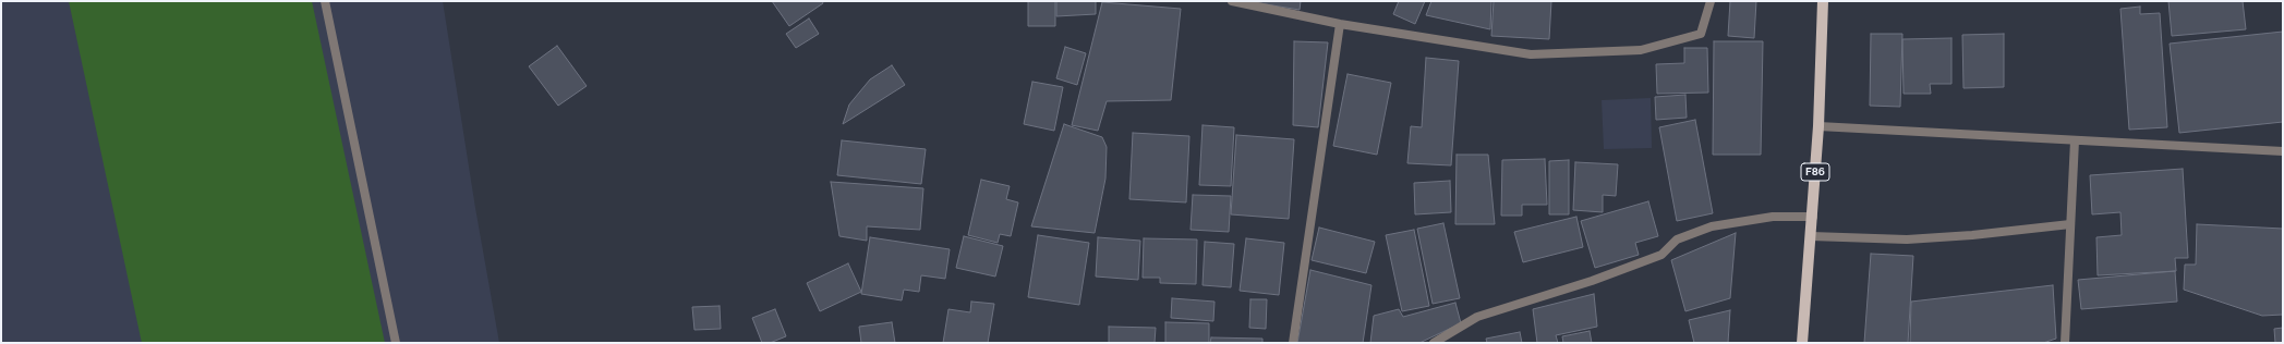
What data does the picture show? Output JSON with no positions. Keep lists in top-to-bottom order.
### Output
{
  "streets": {
    "main road": ["F86"]
  }
}
